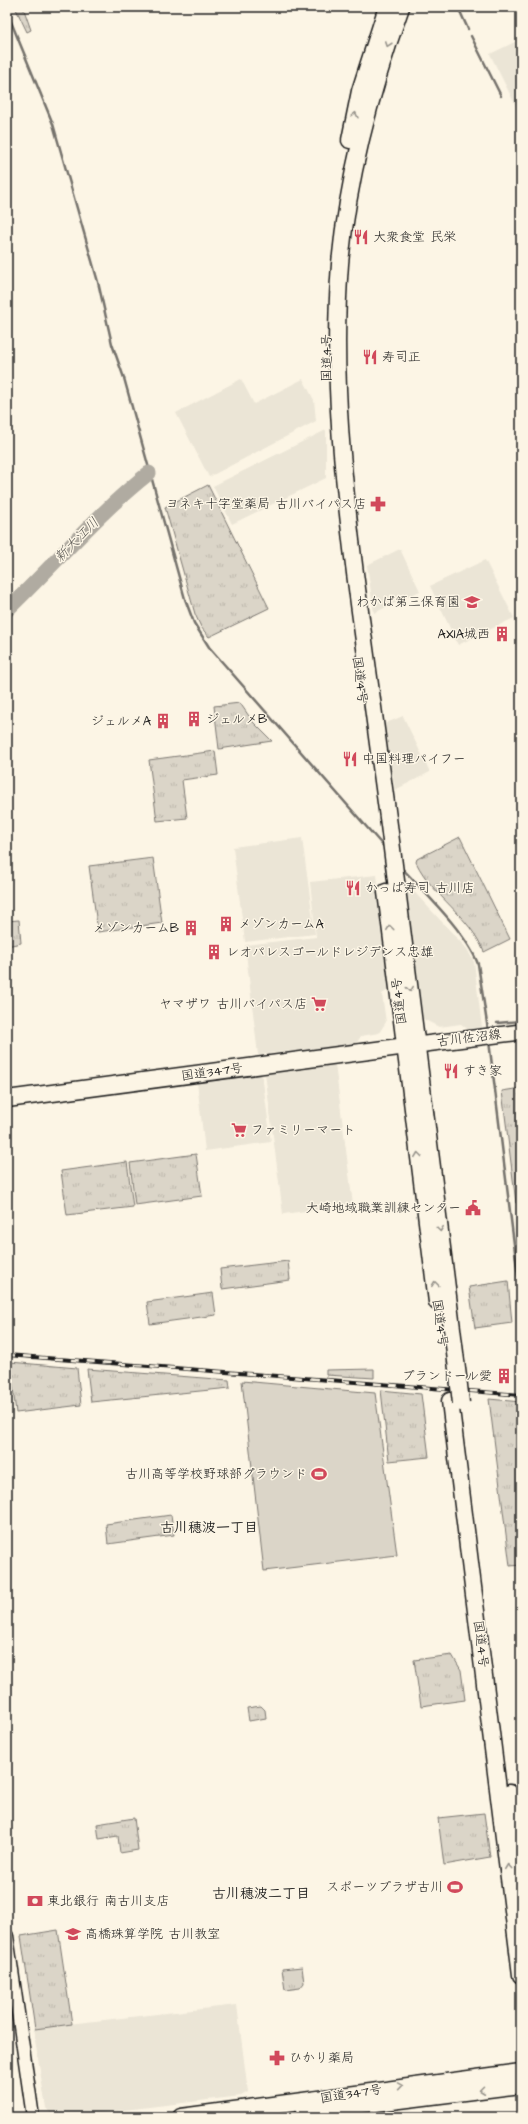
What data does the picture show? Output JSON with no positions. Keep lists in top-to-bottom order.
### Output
{
  "streets": {
    "highway": ["国道4号", "国道347号"],
    "main road": ["古川佐沼線"]
  },
  "crossings": [
    ["国道4号", "古川佐沼線"],
    ["国道4号", "国道347号"],
    ["古川佐沼線", "国道347号"]
  ],
  "districts": ["古川穂波一丁目", "古川穂波二丁目"],
  "water": ["新大江川"],
  "places": {
    "restaurant": [
      "大衆食堂 民栄",
      "寿司正",
      "中国料理パイフー",
      "かっぱ寿司 古川店",
      "すき家"
    ],
    "pharmacy": ["ヨネキ十字堂薬局 古川バイパス店", "ひかり薬局"],
    "school or university": ["わかば第三保育園", "高橋珠算学院 古川教室"],
    "building": [
      "AXIA城西",
      "ジェルメB",
      "ジェルメA",
      "メゾンカームA",
      "メゾンカームB",
      "レオパレスゴールドレジデンス忠雄",
      "ブランドール愛"
    ],
    "supermarket": ["ヤマザワ 古川バイパス店", "ファミリーマート"],
    "public building": ["大崎地域職業訓練センター"],
    "sports": ["古川高等学校野球部グラウンド", "スポーツプラザ古川"],
    "bank": ["東北銀行 南古川支店"]
  }
}
